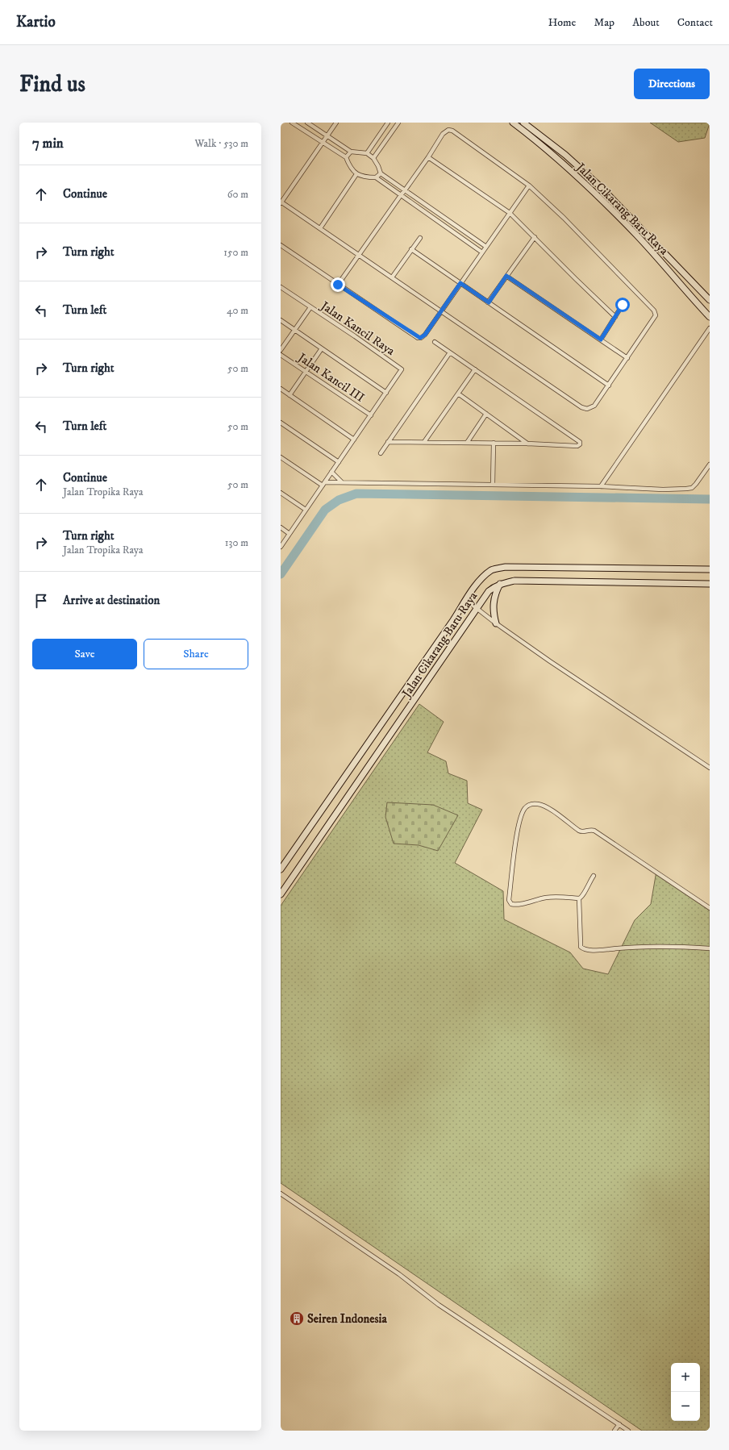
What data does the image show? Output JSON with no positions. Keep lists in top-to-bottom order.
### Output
{
  "streets": {
    "main road": ["Jalan Cikarang Baru Raya"],
    "street": ["Jalan Kancil Raya", "Jalan Kancil III"]
  },
  "places": {
    "building": ["Seiren Indonesia"]
  },
  "page": {
    "header": "Kartio",
    "nav": [
      "Home",
      "Map",
      "About",
      "Contact"
    ],
    "buttons": [
      "Directions",
      ["Save", "Share"]
    ],
    "title": "Find us",
    "heading": ["7 min", "Walk · 530 m"],
    "list": [
      ["Continue", "60 m"],
      ["Turn right", "150 m"],
      ["Turn left", "40 m"],
      ["Turn right", "50 m"],
      ["Turn left", "50 m"],
      ["Continue", "Jalan Tropika Raya", "50 m"],
      ["Turn right", "Jalan Tropika Raya", "130 m"],
      "Arrive at destination"
    ],
    "map_buttons": ["+", "−"]
  }
}
